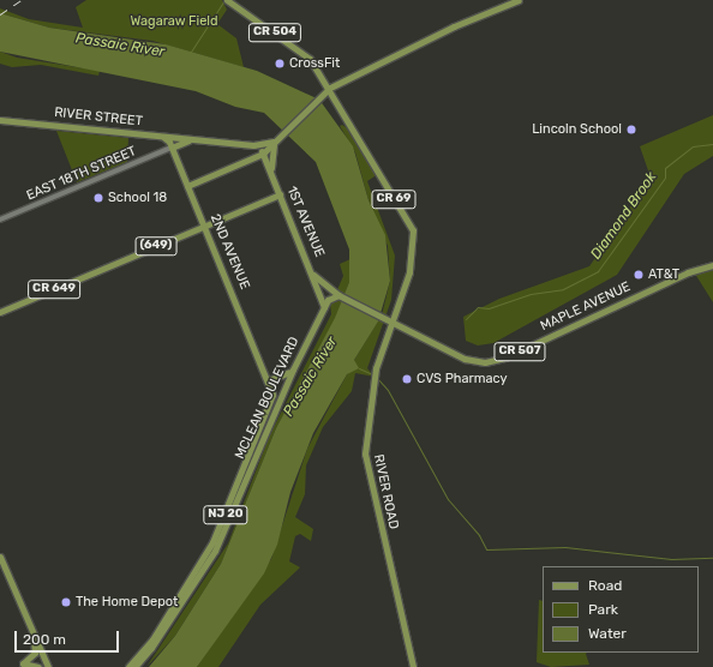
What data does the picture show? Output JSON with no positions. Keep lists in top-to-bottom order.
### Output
{
  "streets": {
    "main road": [
      "CR 504",
      "RIVER STREET",
      "CR 69",
      "1ST AVENUE",
      "(649)",
      "2ND AVENUE",
      "CR 649",
      "MAPLE AVENUE",
      "CR 507",
      "MCLEAN BOULEVARD",
      "RIVER ROAD",
      "NJ 20"
    ],
    "street": ["EAST 18TH STREET"]
  },
  "crossings": [
    ["CR 504", "CR 69"],
    ["RIVER STREET", "EAST 18TH STREET"],
    ["RIVER STREET", "1ST AVENUE"],
    ["RIVER STREET", "2ND AVENUE"],
    ["EAST 18TH STREET", "2ND AVENUE"],
    ["CR 69", "MAPLE AVENUE"],
    ["CR 69", "RIVER ROAD"],
    ["1ST AVENUE", "(649)"],
    ["1ST AVENUE", "MAPLE AVENUE"],
    ["1ST AVENUE", "MCLEAN BOULEVARD"],
    ["(649)", "2ND AVENUE"],
    ["(649)", "CR 649"],
    ["2ND AVENUE", "MCLEAN BOULEVARD"],
    ["MAPLE AVENUE", "RIVER ROAD"]
  ],
  "water": ["Passaic River", "Diamond Brook"],
  "parks": ["Wagaraw Field"],
  "places": [
    "CrossFit",
    "Lincoln School",
    "School 18",
    "AT&T",
    "CVS Pharmacy",
    "The Home Depot"
  ],
  "legend": ["Road", "Park", "Water"],
  "scale_bar": "200 m"
}
